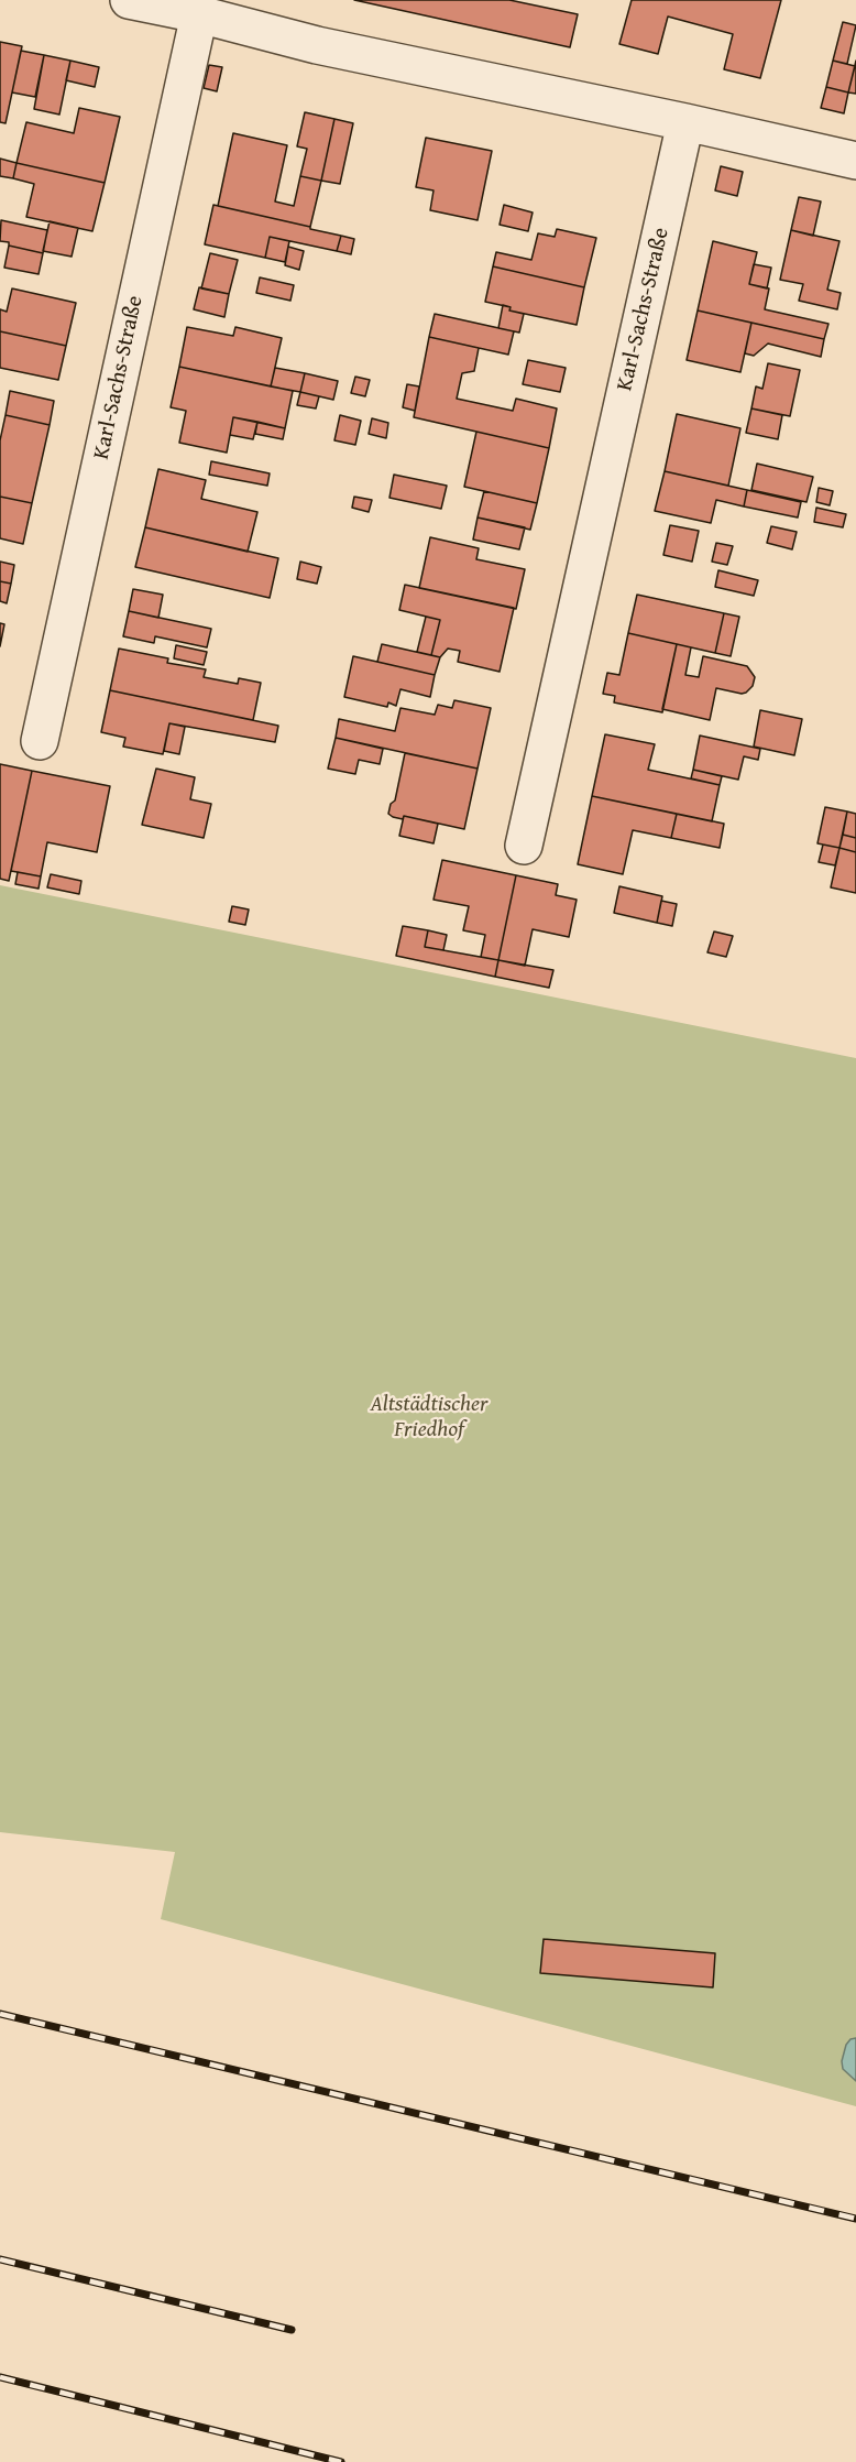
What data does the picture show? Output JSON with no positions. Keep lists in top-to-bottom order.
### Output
{
  "streets": {
    "street": ["Karl-Sachs-Straße"]
  },
  "parks": ["Altstädtischer Friedhof"]
}
